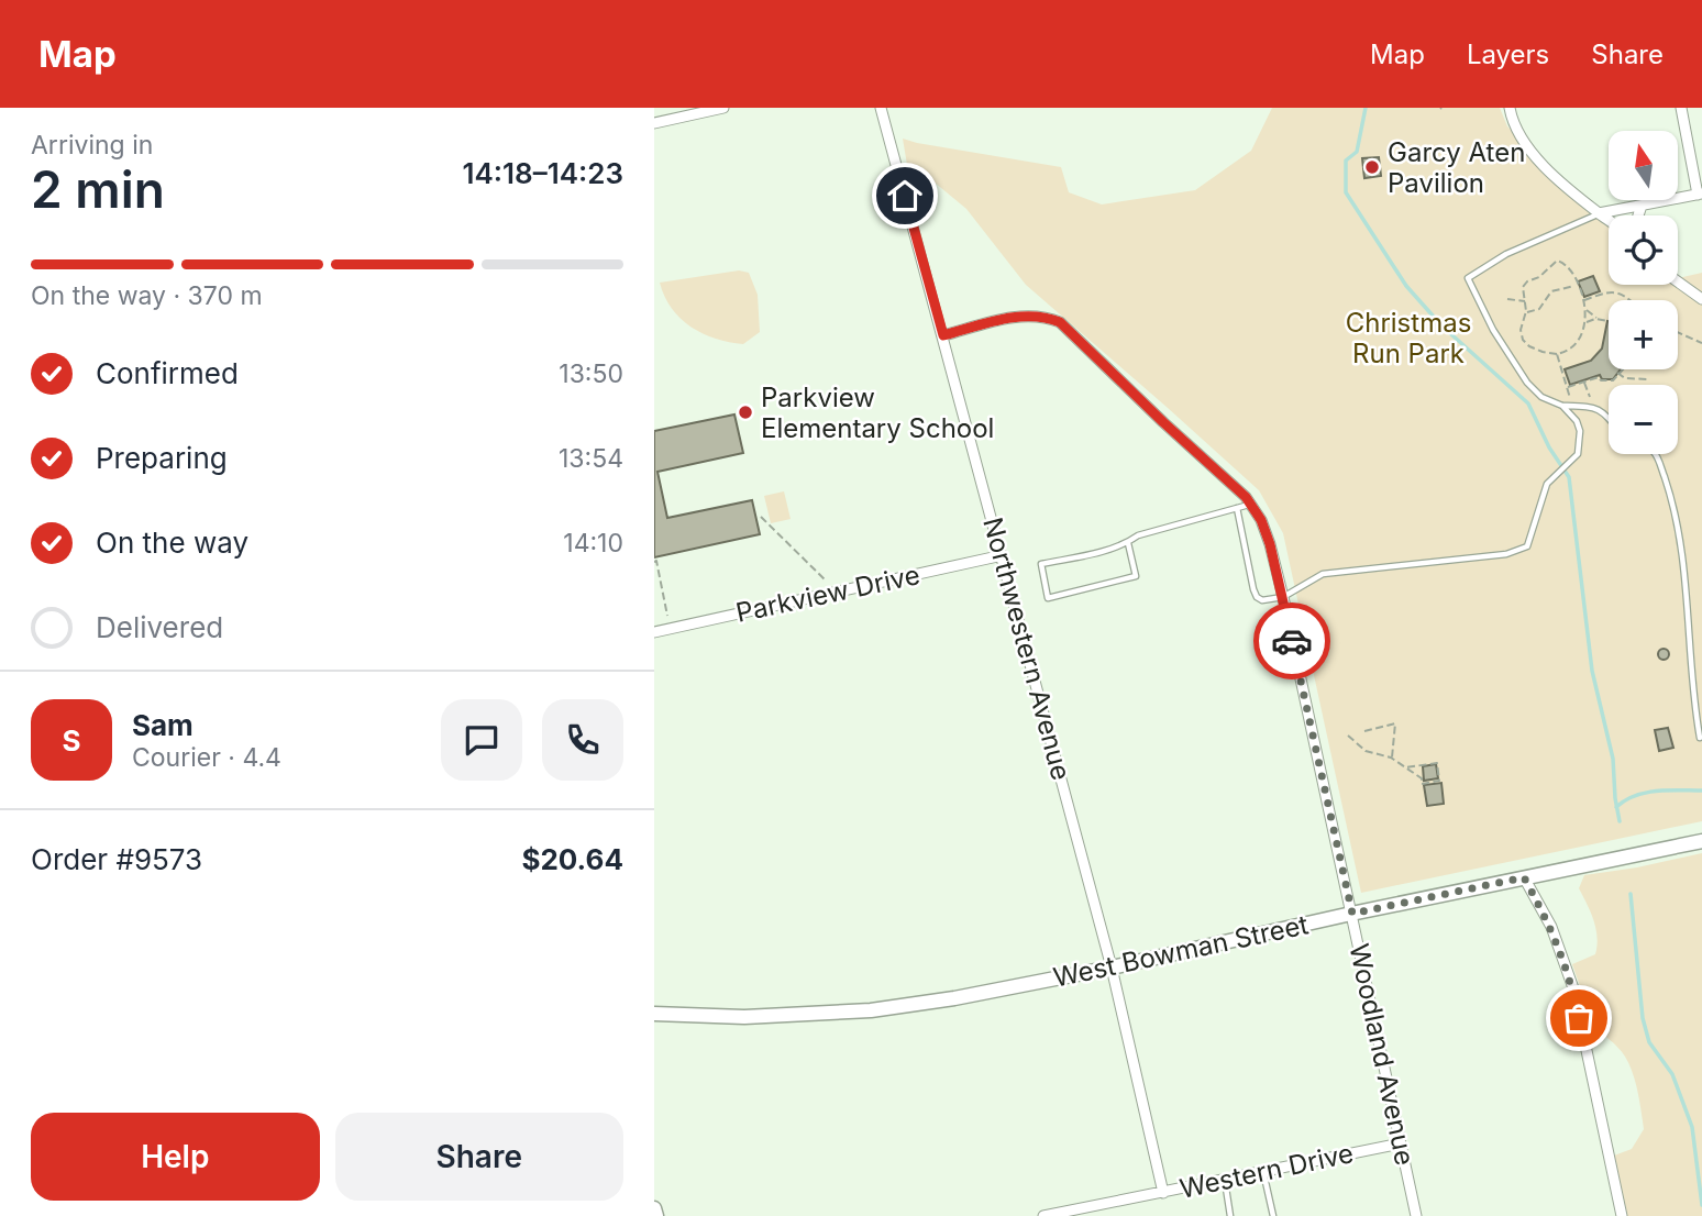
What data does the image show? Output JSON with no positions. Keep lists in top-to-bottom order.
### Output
{
  "streets": {
    "street": [
      "Parkview Drive",
      "Northwestern Avenue",
      "West Bowman Street",
      "Woodland Avenue",
      "Western Drive"
    ]
  },
  "crossings": [
    ["Parkview Drive", "Northwestern Avenue"],
    ["Northwestern Avenue", "West Bowman Street"],
    ["Northwestern Avenue", "Woodland Avenue"],
    ["Northwestern Avenue", "Western Drive"],
    ["West Bowman Street", "Woodland Avenue"],
    ["Woodland Avenue", "Western Drive"]
  ],
  "parks": ["Christmas Run Park"],
  "places": ["Garcy Aten Pavilion", "Parkview Elementary School"],
  "north": "top",
  "page": {
    "header": "Map",
    "nav": ["Map", "Layers", "Share"],
    "heading": ["2 min", "Arriving in", "14:18–14:23"],
    "panel": [
      "Sam",
      "Courier · 4.4",
      "Order #9573",
      "$20.64"
    ],
    "map_buttons": ["+", "−"],
    "bar": "On the way · 370 m",
    "list": [
      ["Confirmed", "13:50"],
      ["Preparing", "13:54"],
      ["On the way", "14:10"],
      "Delivered"
    ],
    "round": "S",
    "buttons": ["Help", "Share"]
  }
}
